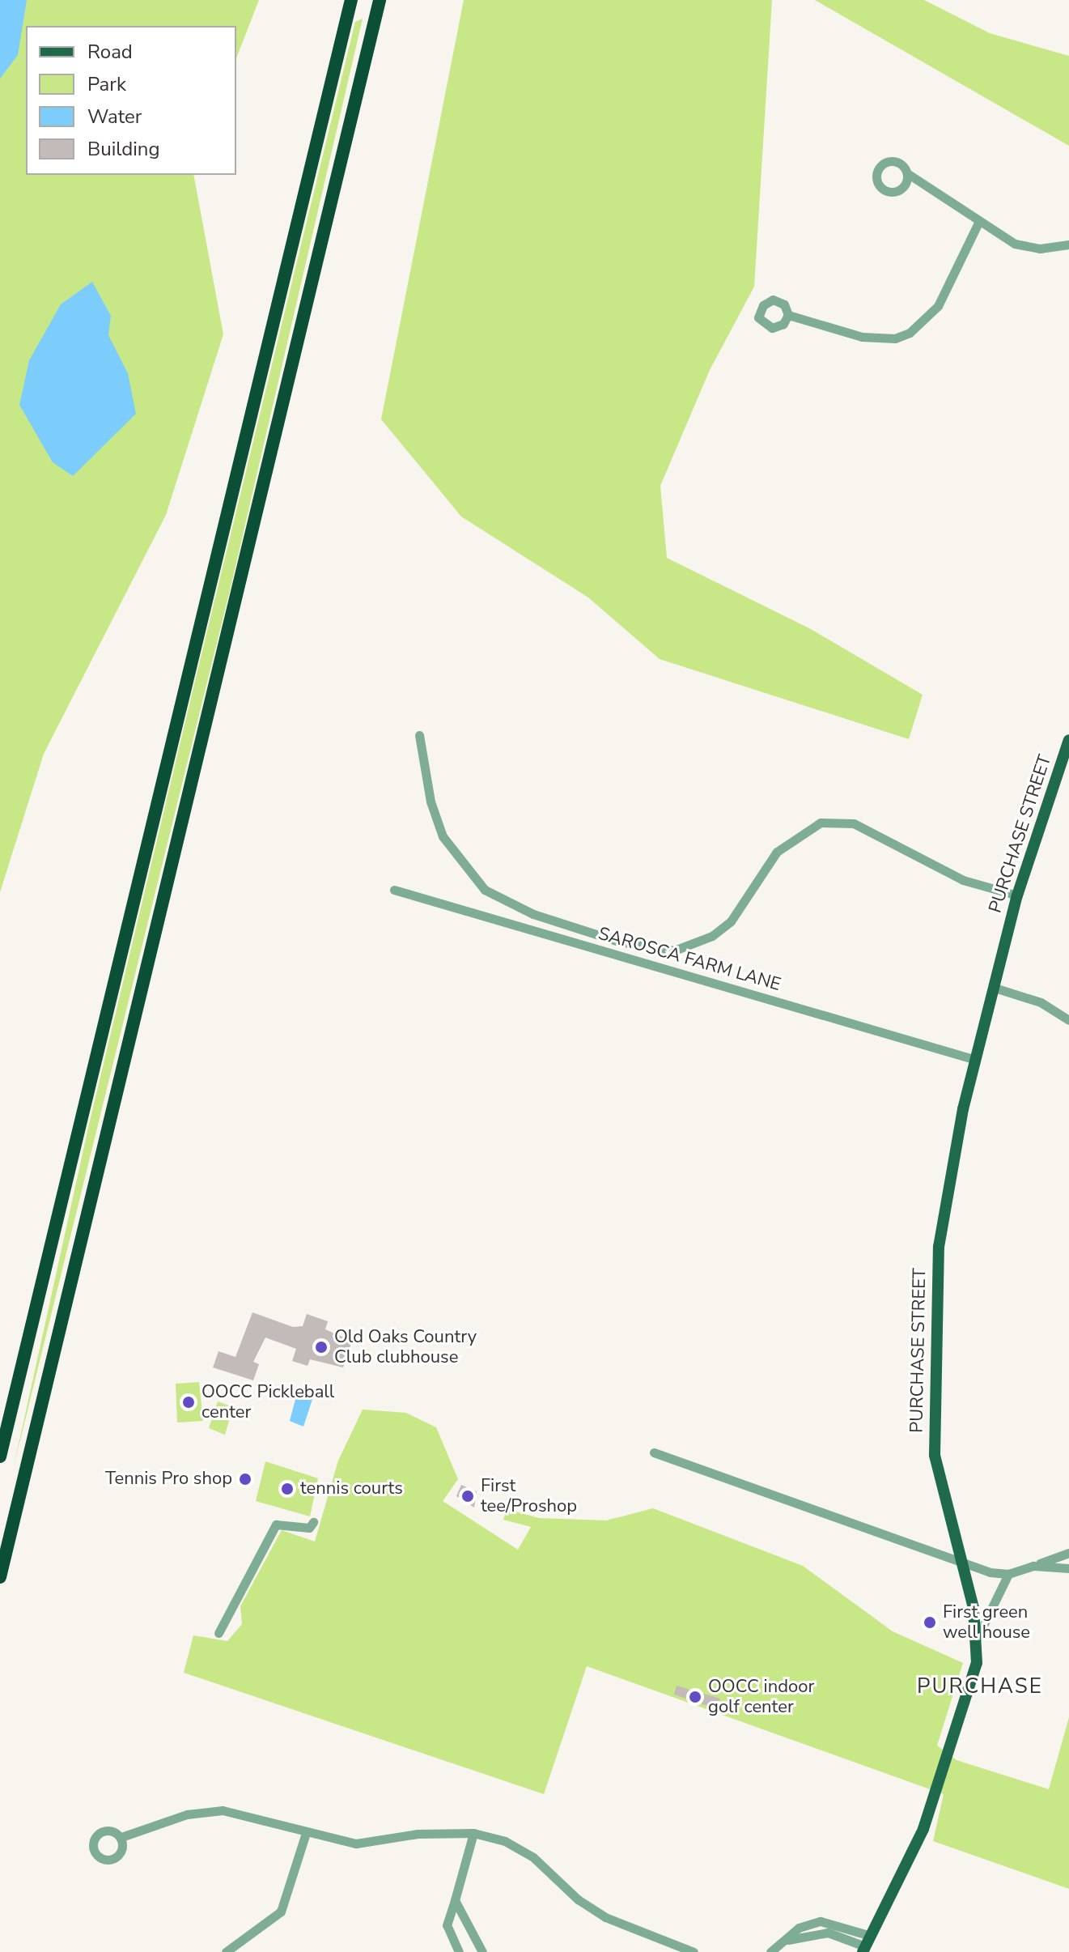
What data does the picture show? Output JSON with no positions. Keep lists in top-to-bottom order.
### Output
{
  "streets": {
    "main road": ["PURCHASE STREET"],
    "street": ["SAROSCA FARM LANE"]
  },
  "crossings": [
    ["PURCHASE STREET", "SAROSCA FARM LANE"]
  ],
  "districts": ["PURCHASE"],
  "places": [
    "Old Oaks Country Club clubhouse",
    "OOCC Pickleball center",
    "Tennis Pro shop",
    "tennis courts",
    "First tee/Proshop",
    "First green well house",
    "OOCC indoor golf center"
  ],
  "legend": [
    "Road",
    "Park",
    "Water",
    "Building"
  ]
}
